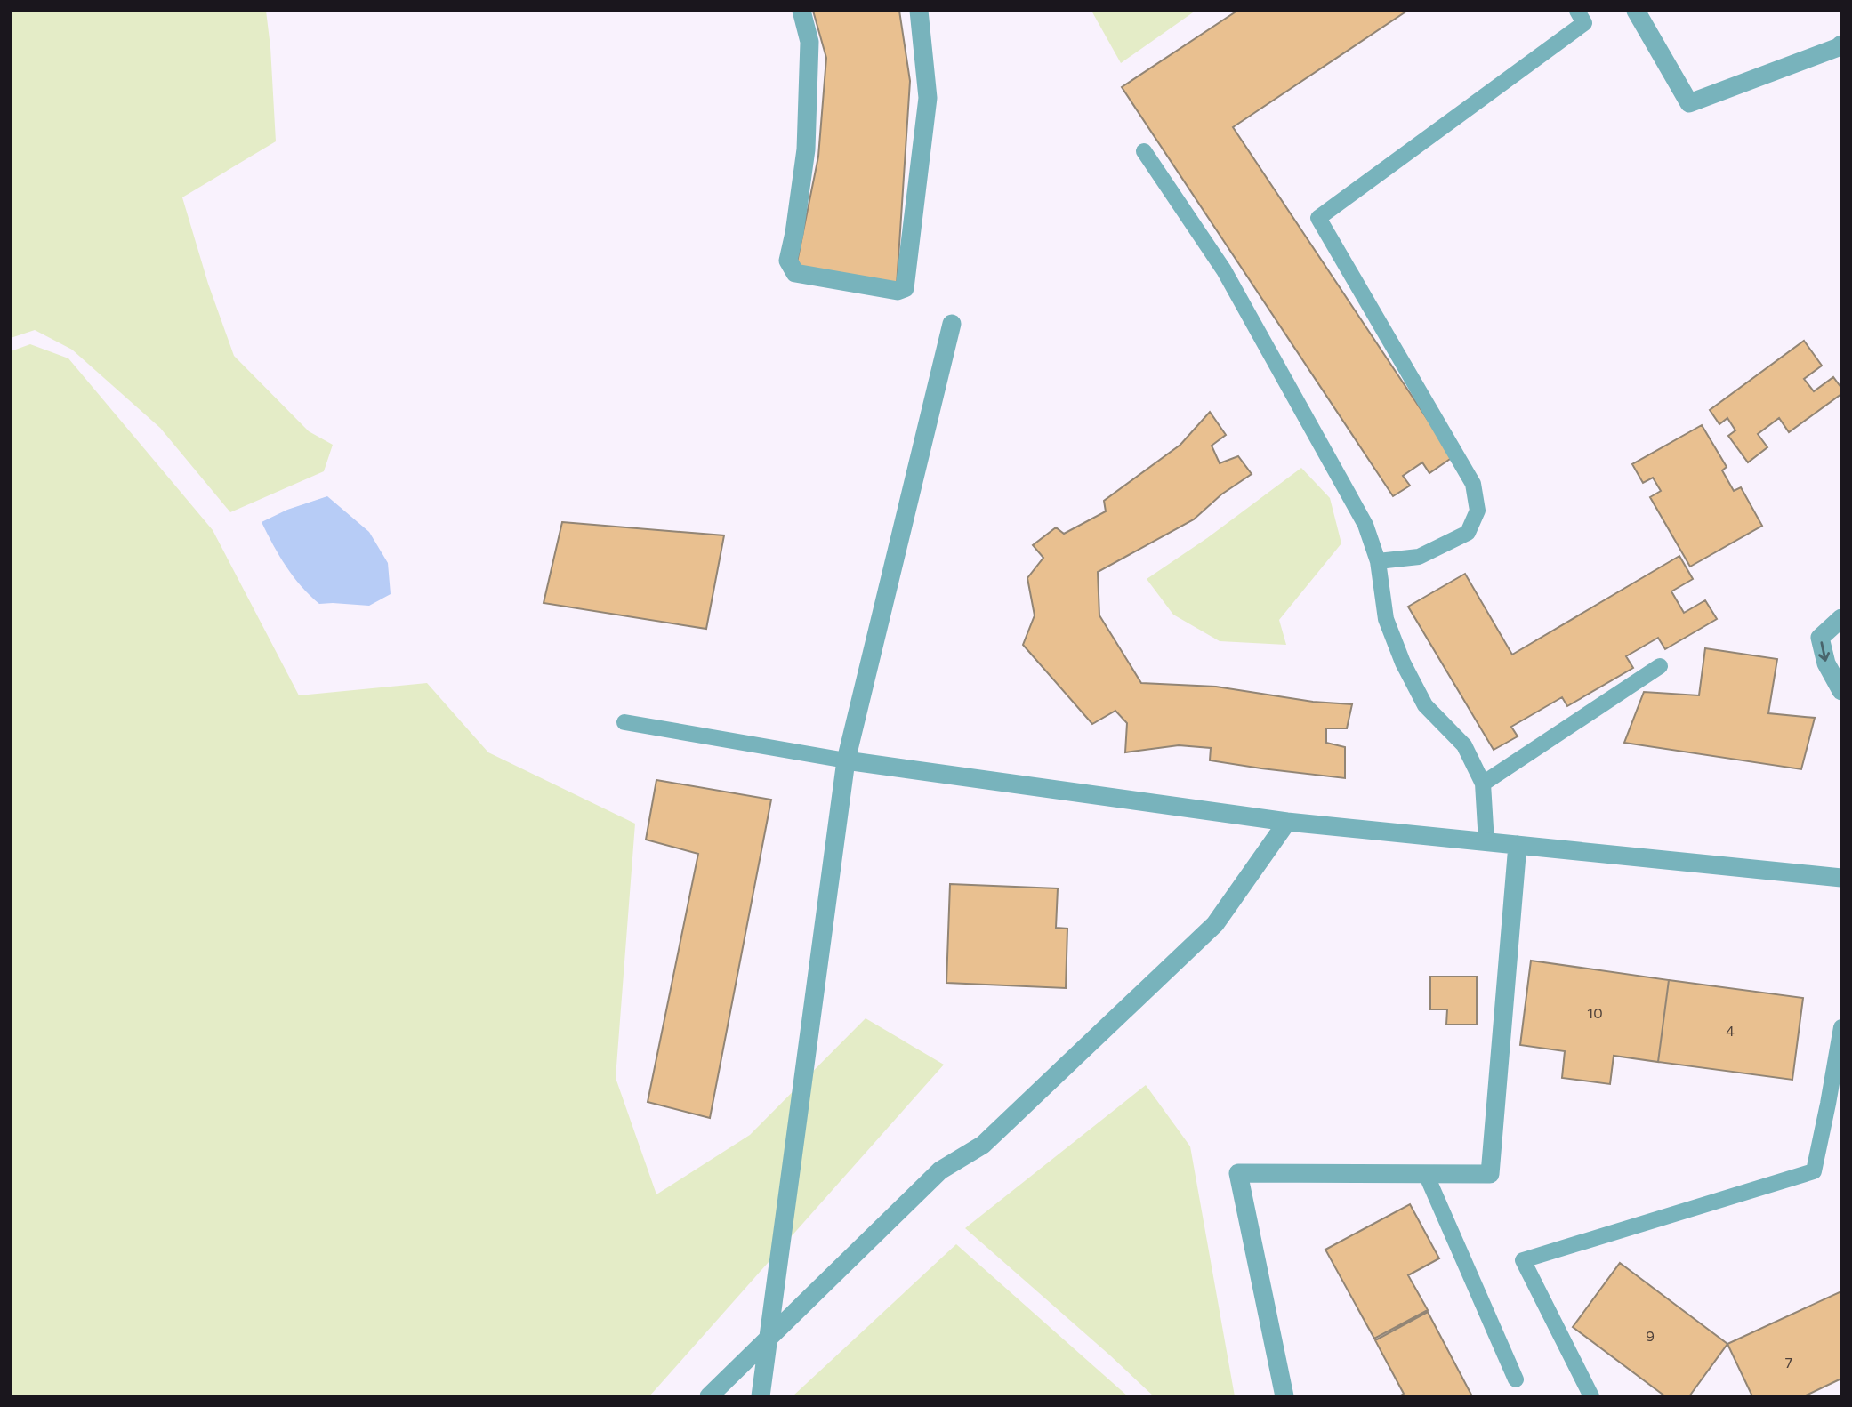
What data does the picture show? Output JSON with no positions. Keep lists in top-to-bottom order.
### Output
{
  "house_numbers": [
    "10",
    "4",
    "9",
    "7"
  ]
}
